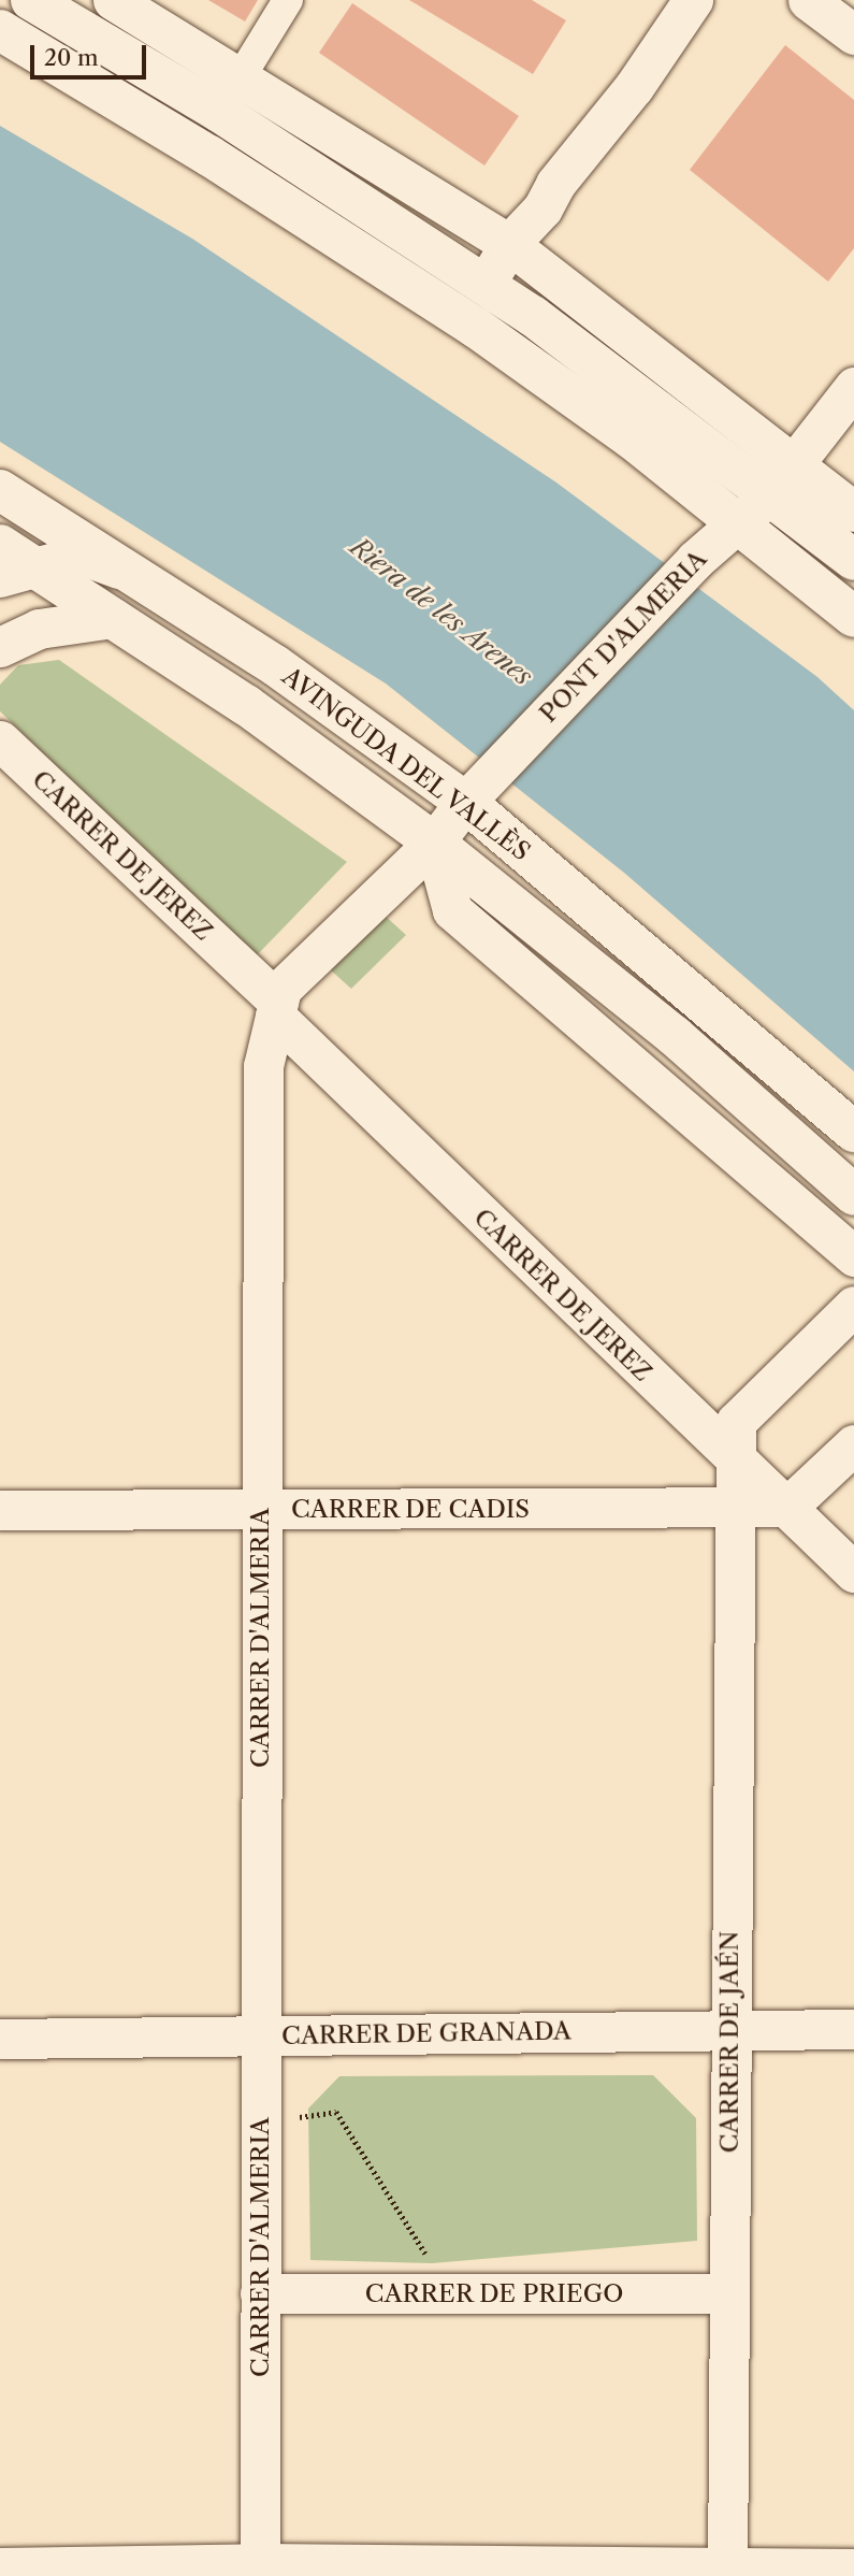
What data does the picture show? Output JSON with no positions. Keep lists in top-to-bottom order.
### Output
{
  "streets": {
    "main road": ["AVINGUDA DEL VALLÈS"],
    "street": [
      "PONT D'ALMERIA",
      "CARRER DE JEREZ",
      "CARRER DE CADIS",
      "CARRER D'ALMERIA",
      "CARRER DE GRANADA",
      "CARRER DE JAÉN",
      "CARRER DE PRIEGO"
    ]
  },
  "crossings": [
    ["PONT D'ALMERIA", "AVINGUDA DEL VALLÈS"],
    ["PONT D'ALMERIA", "CARRER D'ALMERIA"],
    ["AVINGUDA DEL VALLÈS", "CARRER D'ALMERIA"],
    ["CARRER DE JEREZ", "CARRER DE CADIS"],
    ["CARRER DE JEREZ", "CARRER D'ALMERIA"],
    ["CARRER DE CADIS", "CARRER D'ALMERIA"],
    ["CARRER DE CADIS", "CARRER DE JAÉN"],
    ["CARRER D'ALMERIA", "CARRER DE GRANADA"],
    ["CARRER D'ALMERIA", "CARRER DE PRIEGO"],
    ["CARRER DE GRANADA", "CARRER DE JAÉN"],
    ["CARRER DE JAÉN", "CARRER DE PRIEGO"]
  ],
  "water": ["Riera de les Arenes"],
  "scale_bar": "20 m"
}
